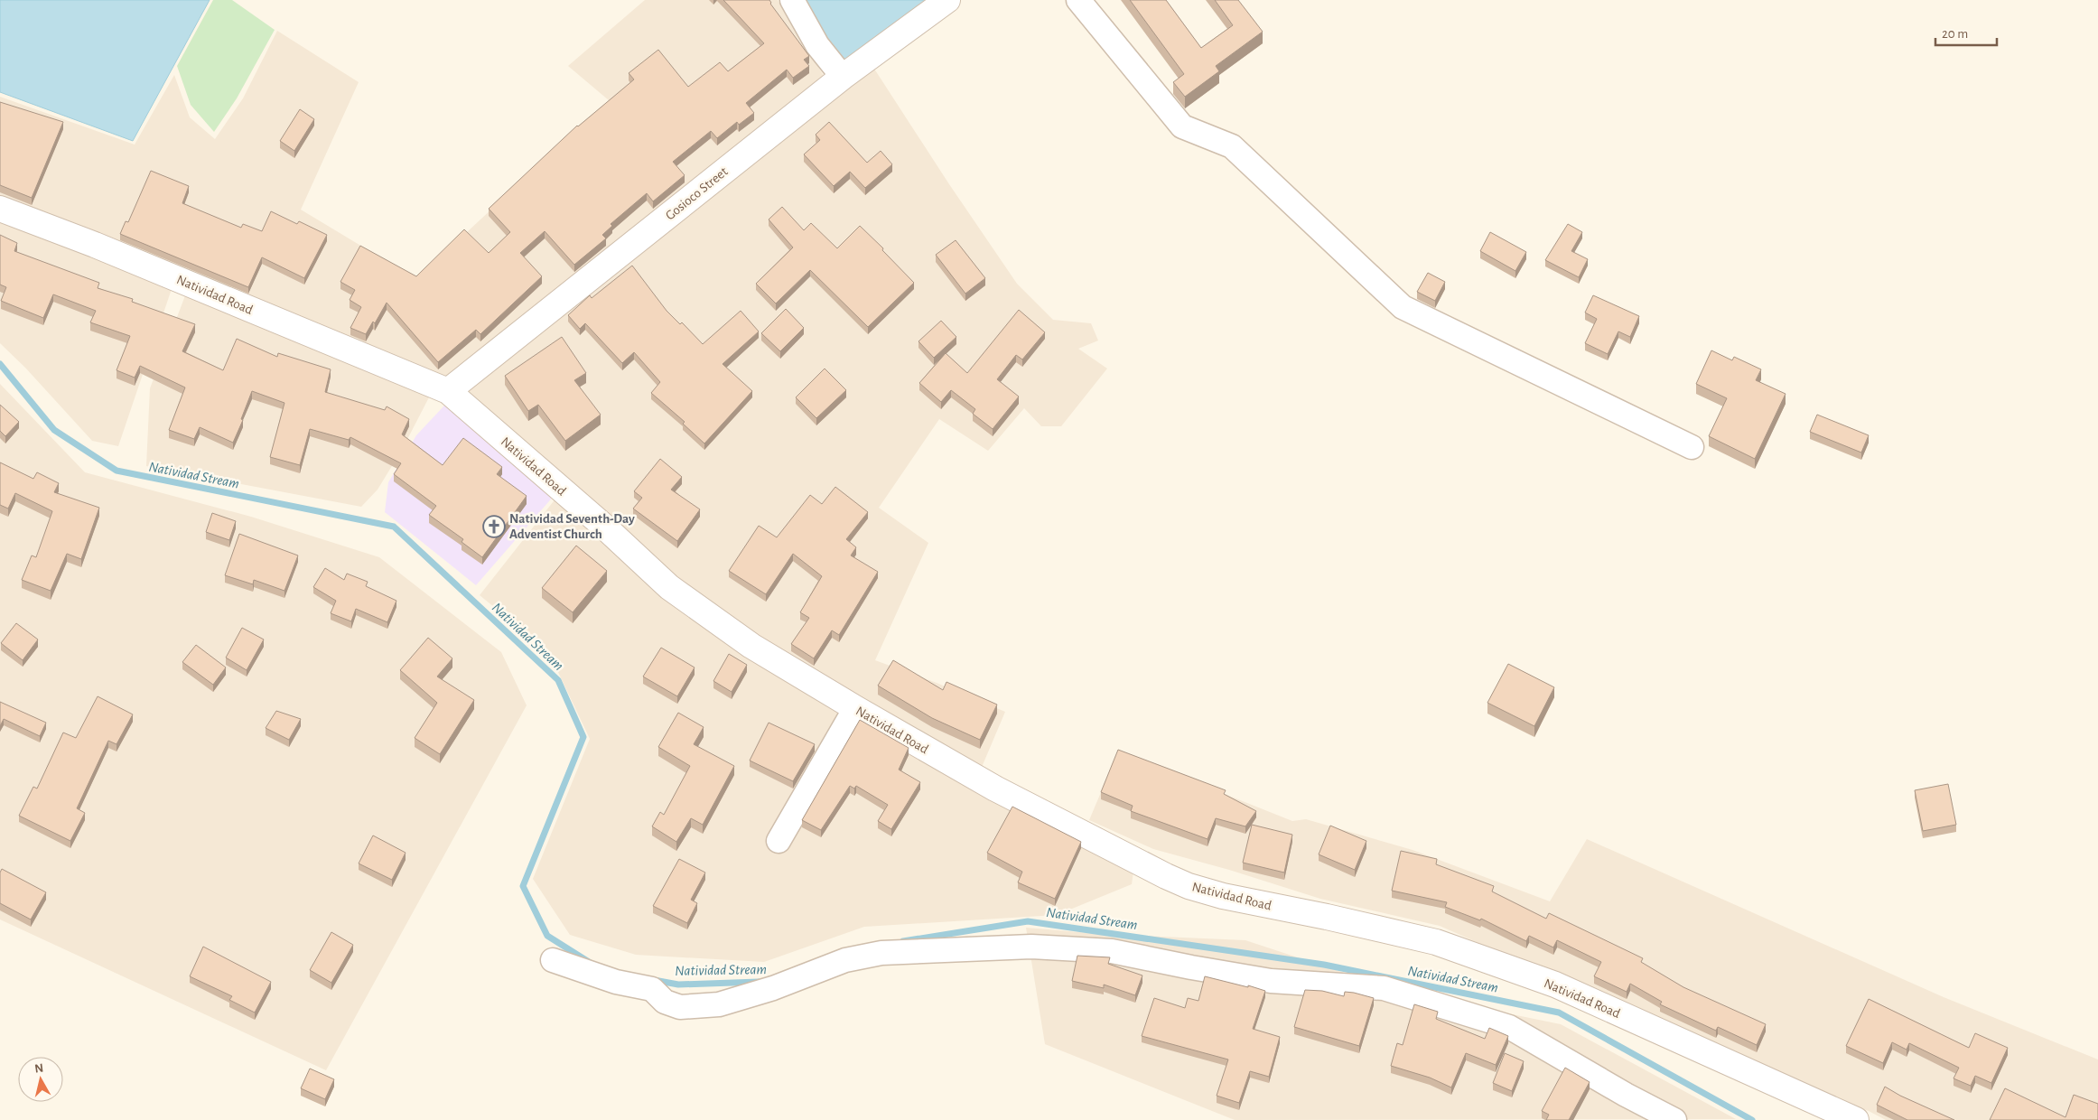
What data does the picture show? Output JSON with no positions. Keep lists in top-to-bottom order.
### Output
{
  "streets": {
    "street": ["Gosioco Street", "Natividad Road"]
  },
  "crossings": [
    ["Gosioco Street", "Natividad Road"]
  ],
  "water": ["Natividad Stream"],
  "places": {
    "church": ["Natividad Seventh-Day Adventist Church"]
  },
  "scale_bar": "20 m",
  "north": "top"
}
